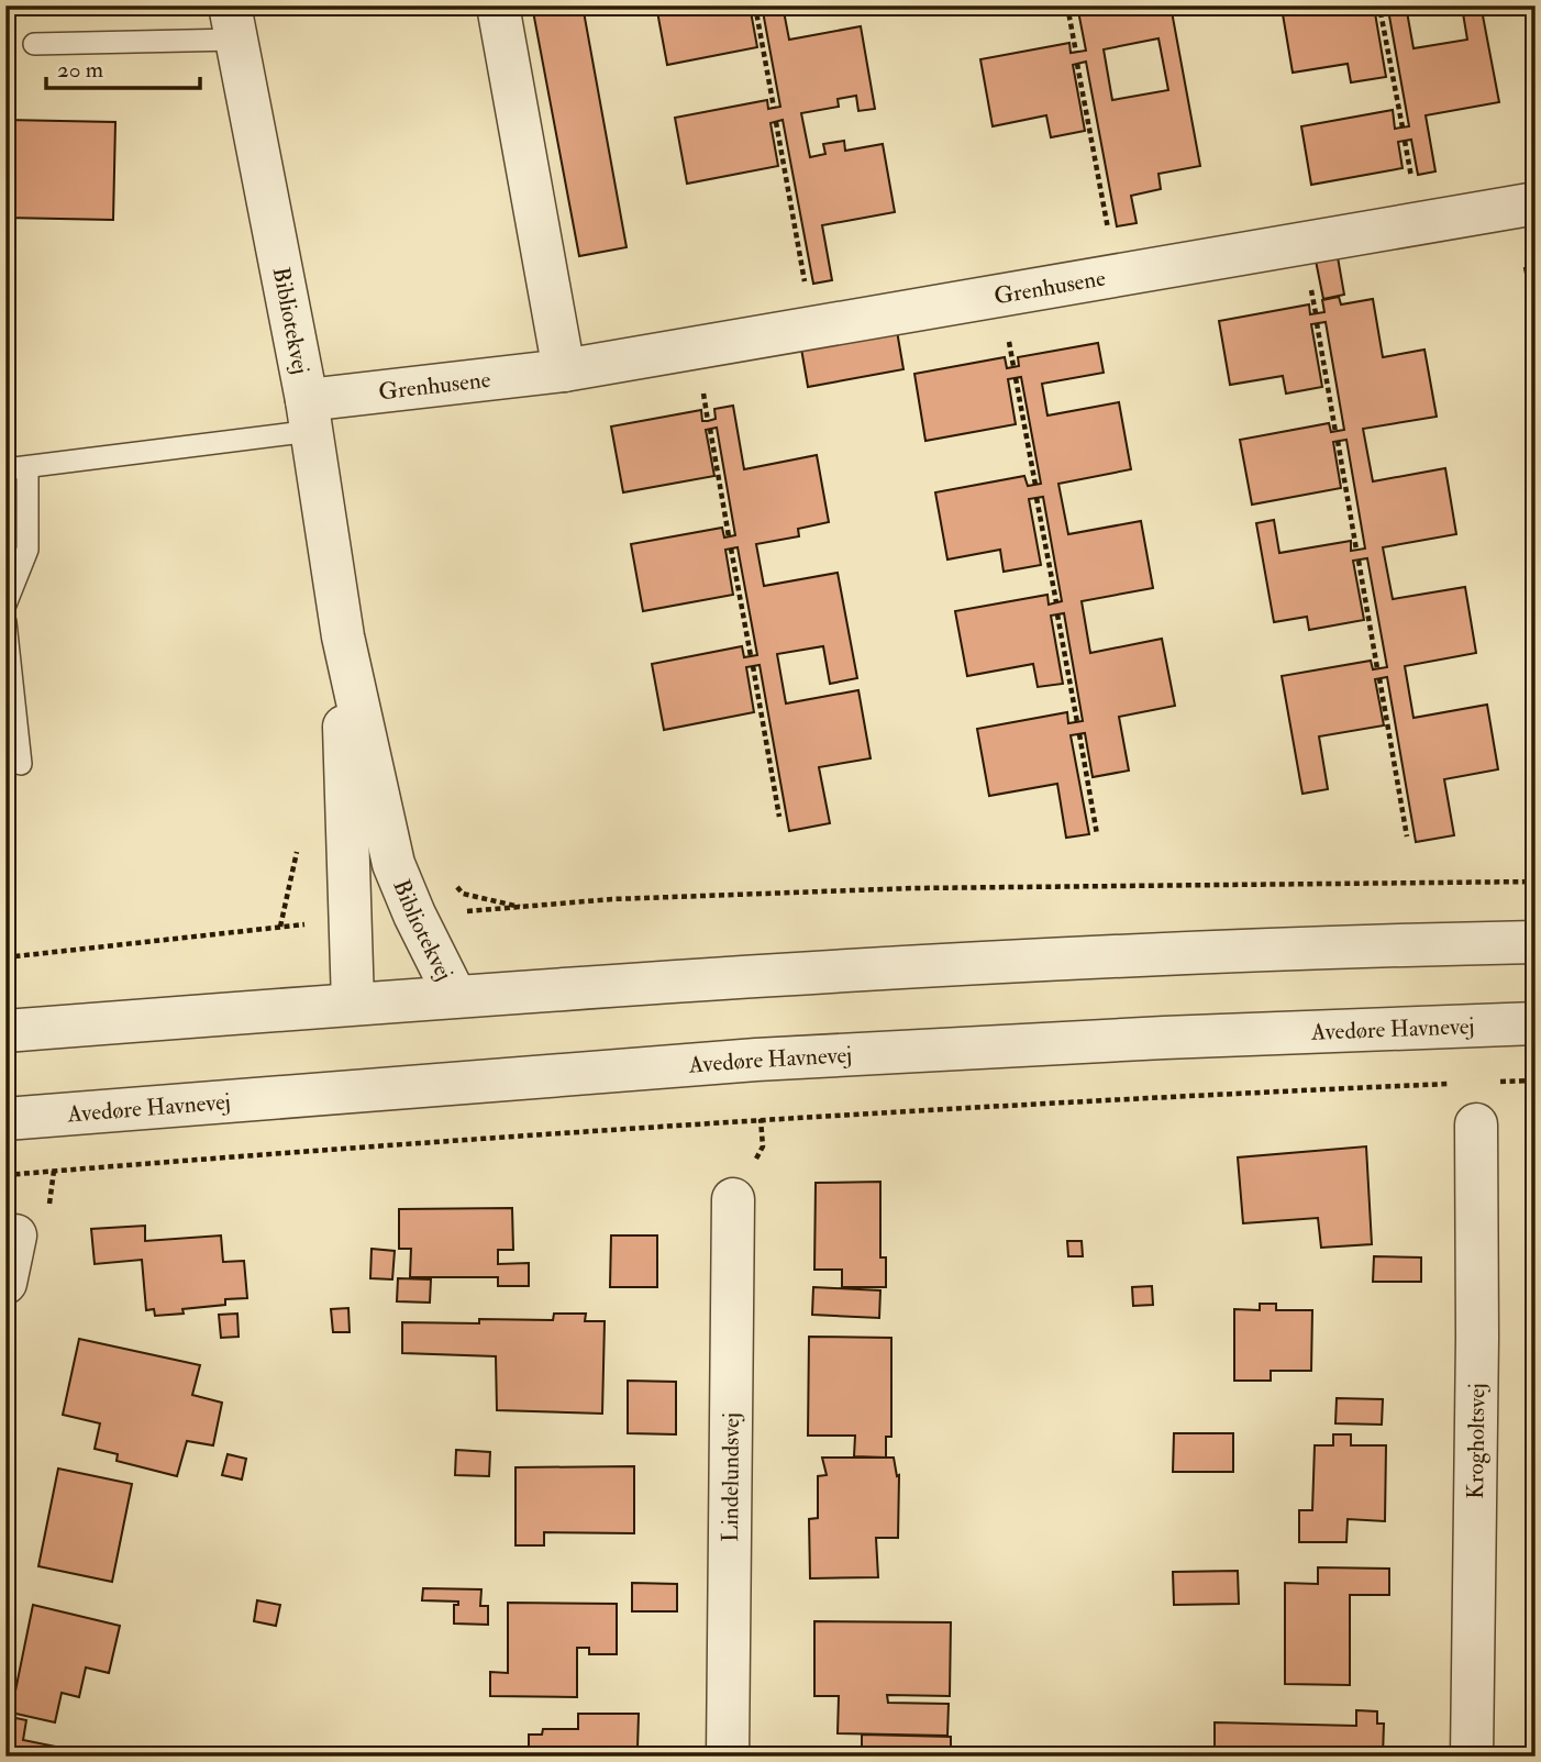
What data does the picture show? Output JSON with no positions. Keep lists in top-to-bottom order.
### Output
{
  "streets": {
    "street": [
      "Grenhusene",
      "Bibliotekvej",
      "Avedøre Havnevej",
      "Krogholtsvej",
      "Lindelundsvej"
    ]
  },
  "crossings": [
    ["Grenhusene", "Bibliotekvej"]
  ],
  "scale_bar": "20 m"
}
